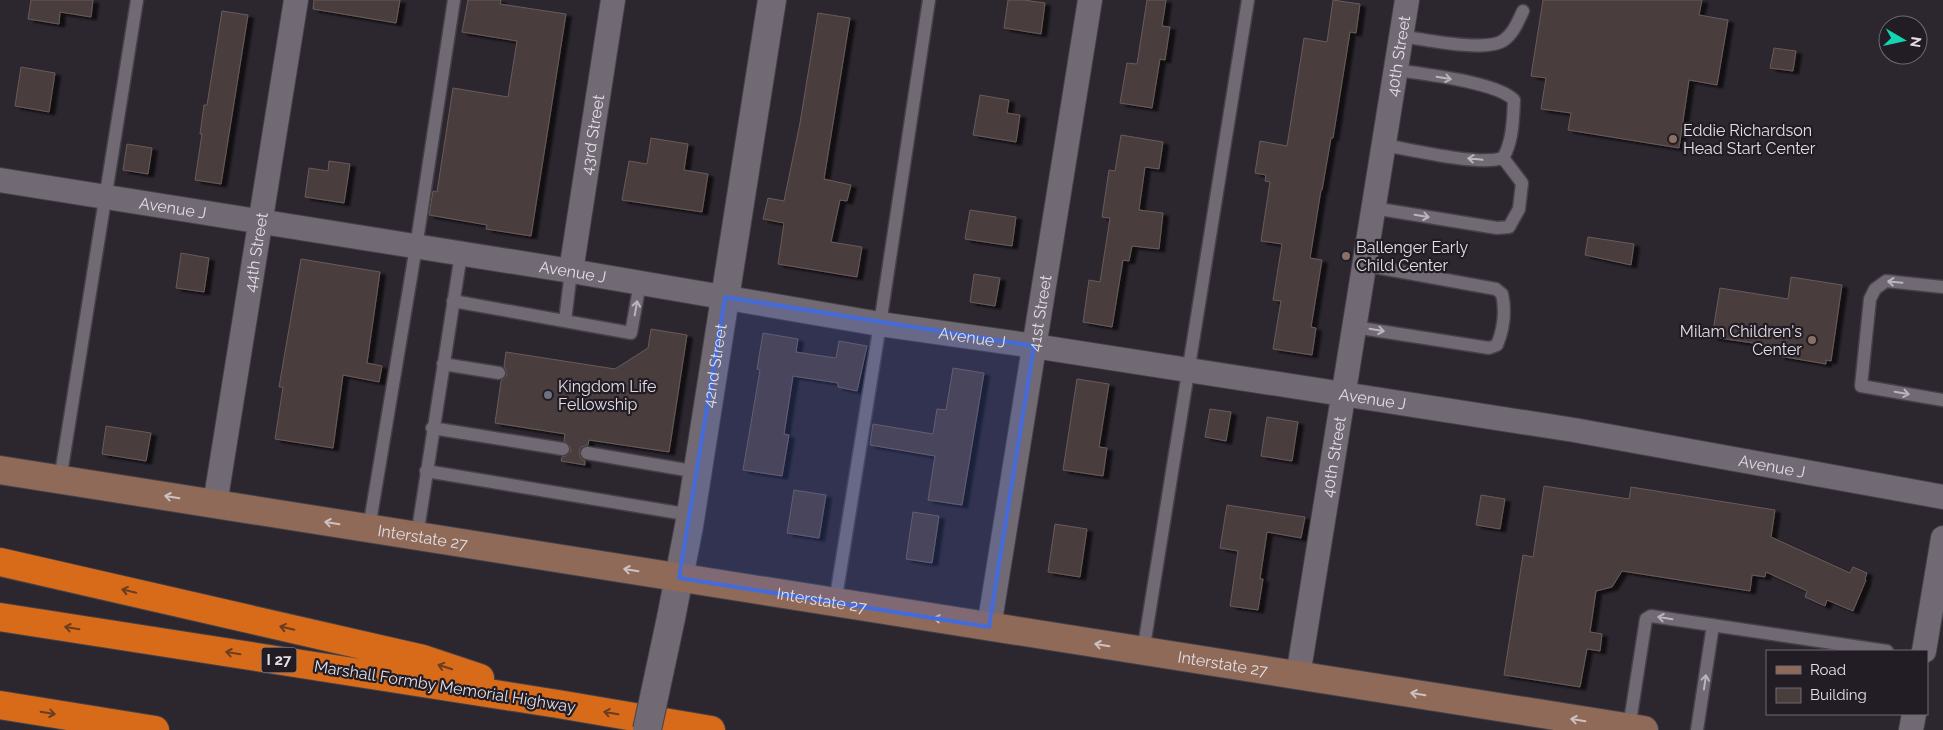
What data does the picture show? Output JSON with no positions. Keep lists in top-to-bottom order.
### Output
{
  "streets": {
    "highway": ["I 27", "Marshall Formby Memorial Highway"],
    "main road": ["Interstate 27"],
    "street": [
      "40th Street",
      "43rd Street",
      "Avenue J",
      "44th Street",
      "41st Street",
      "42nd Street"
    ]
  },
  "crossings": [
    ["40th Street", "Avenue J"],
    ["40th Street", "Interstate 27"],
    ["43rd Street", "Avenue J"],
    ["Avenue J", "44th Street"],
    ["Avenue J", "41st Street"],
    ["Avenue J", "42nd Street"],
    ["44th Street", "Interstate 27"],
    ["41st Street", "Interstate 27"],
    ["42nd Street", "Interstate 27"]
  ],
  "one_way": ["Interstate 27"],
  "places": [
    "Eddie Richardson Head Start Center",
    "Ballenger Early Child Center",
    "Milam Children's Center",
    "Kingdom Life Fellowship"
  ],
  "legend": ["Road", "Building"],
  "north": "right"
}
